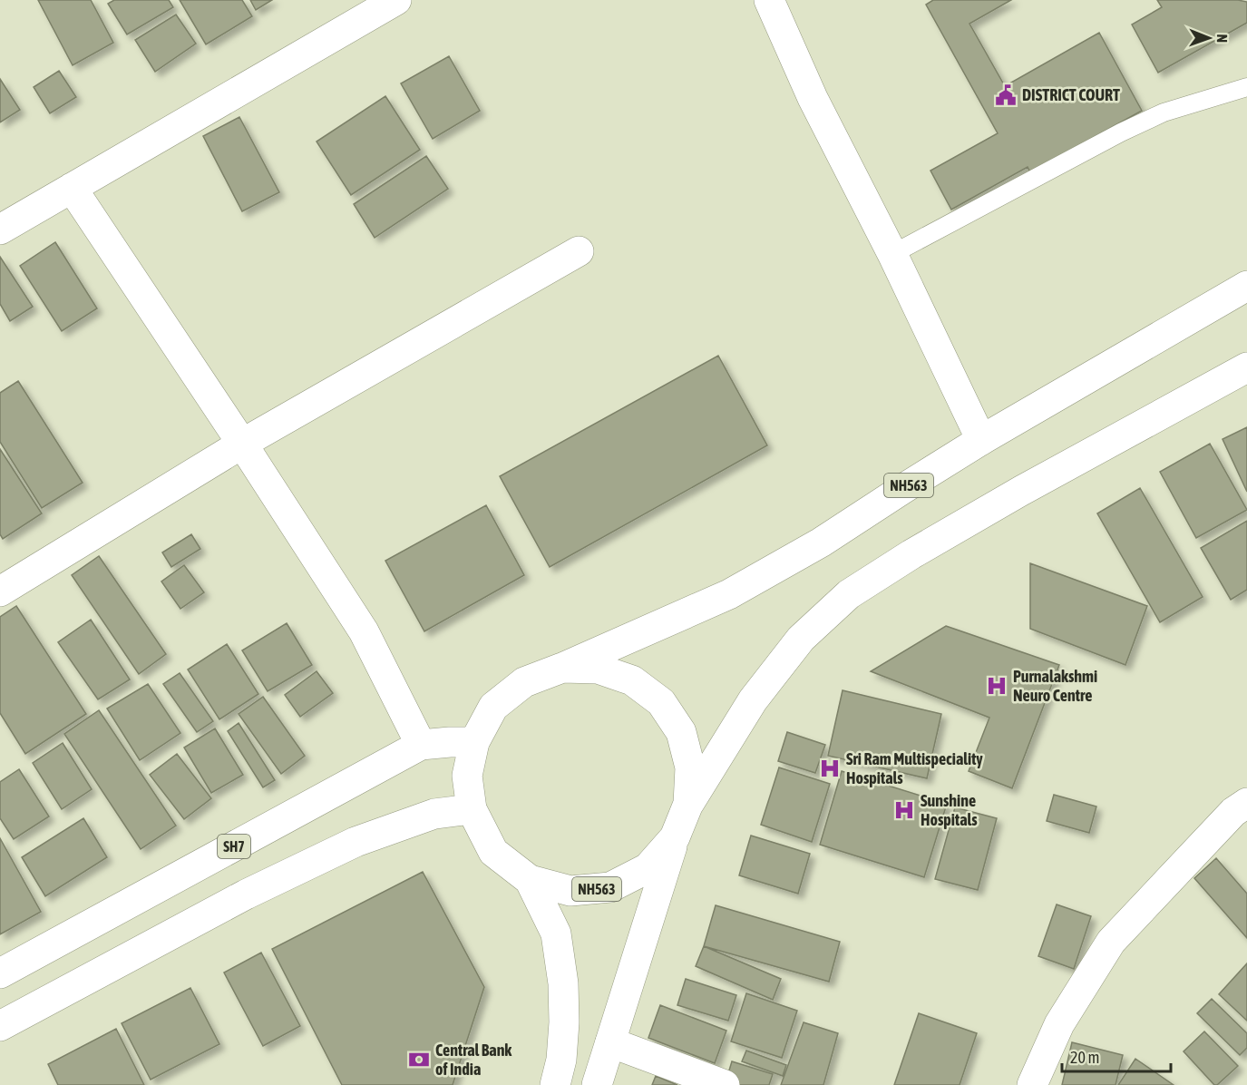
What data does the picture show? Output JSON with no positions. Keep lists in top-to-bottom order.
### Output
{
  "streets": {
    "main road": ["NH563", "SH7"]
  },
  "crossings": [
    ["NH563", "SH7"]
  ],
  "places": {
    "public building": ["DISTRICT COURT"],
    "hospital": ["Purnalakshmi Neuro Centre", "Sri Ram Multispeciality Hospitals", "Sunshine Hospitals"],
    "bank": ["Central Bank of India"]
  },
  "scale_bar": "20 m",
  "north": "right"
}
